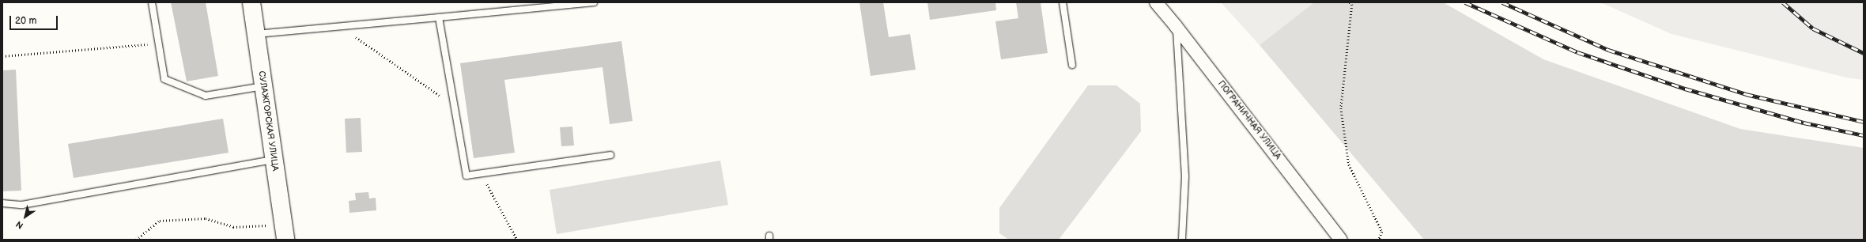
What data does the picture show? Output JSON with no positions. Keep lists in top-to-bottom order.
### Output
{
  "streets": {
    "main road": ["СУЛАЖГОРСКАЯ УЛИЦА"],
    "street": ["ПОГРАНИЧНАЯ УЛИЦА"]
  },
  "scale_bar": "20 m",
  "north": "bottom left"
}
